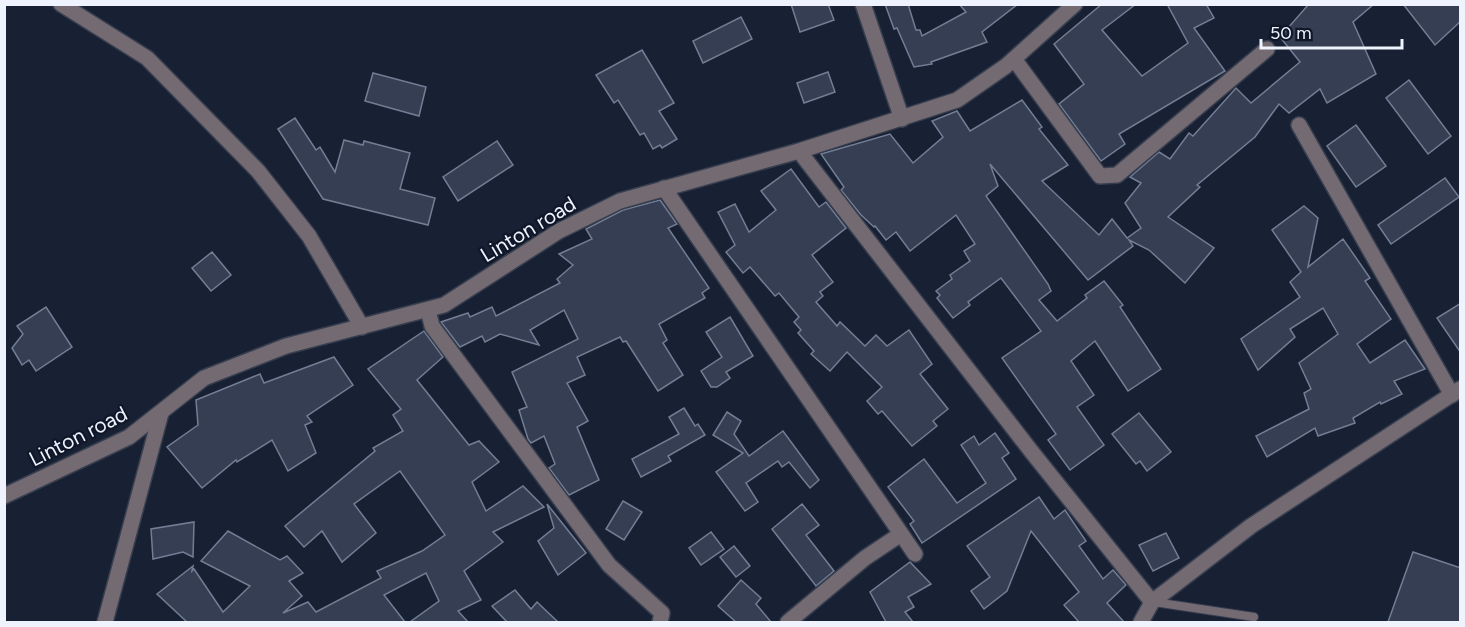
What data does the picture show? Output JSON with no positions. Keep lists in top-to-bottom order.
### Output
{
  "streets": {
    "street": ["Linton road"]
  },
  "scale_bar": "50 m"
}
